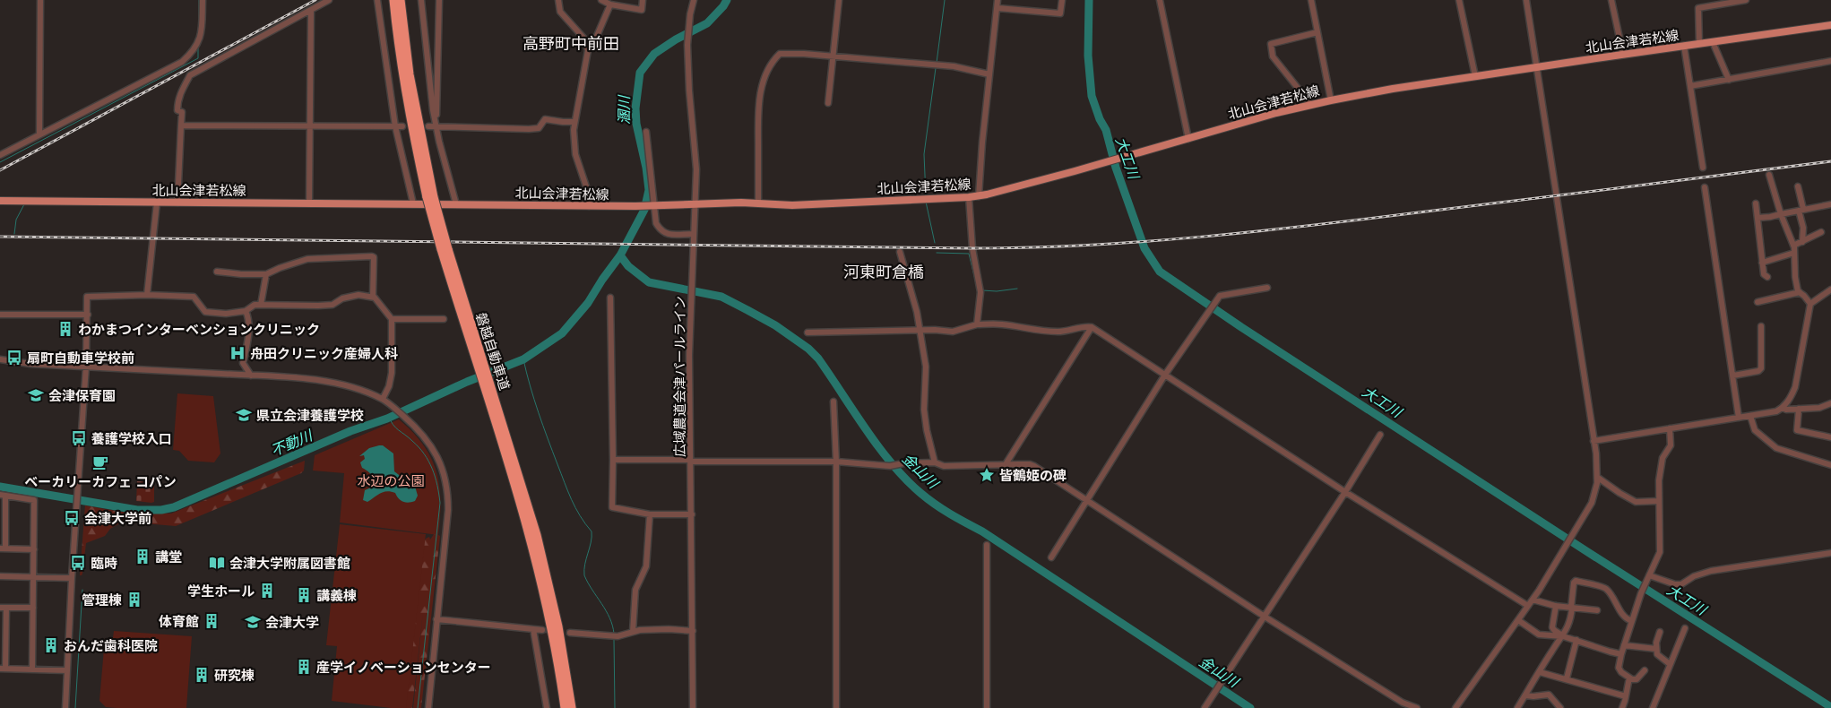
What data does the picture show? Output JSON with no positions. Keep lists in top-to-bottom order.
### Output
{
  "streets": {
    "highway": ["磐越自動車道"],
    "main road": ["北山会津若松線"],
    "street": ["広域農道会津パールライン"]
  },
  "crossings": [
    ["北山会津若松線", "広域農道会津パールライン"]
  ],
  "districts": ["高野町中前田", "河東町倉橋"],
  "water": [
    "溷川",
    "大工川",
    "不動川",
    "金山川"
  ],
  "parks": ["水辺の公園"],
  "places": {
    "building": [
      "わかまつインターベンションクリニック",
      "講堂",
      "学生ホール",
      "講義棟",
      "管理棟",
      "体育館",
      "おんだ歯科医院",
      "産学イノベーションセンター",
      "研究棟"
    ],
    "hospital": ["舟田クリニック産婦人科"],
    "bus stop": [
      "扇町自動車学校前",
      "養護学校入口",
      "会津大学前",
      "臨時"
    ],
    "school or university": ["会津保育園", "県立会津養護学校", "会津大学"],
    "cafe": ["ベーカリーカフェ コパン"],
    "place": ["皆鶴姫の碑"],
    "library": ["会津大学附属図書館"]
  }
}
